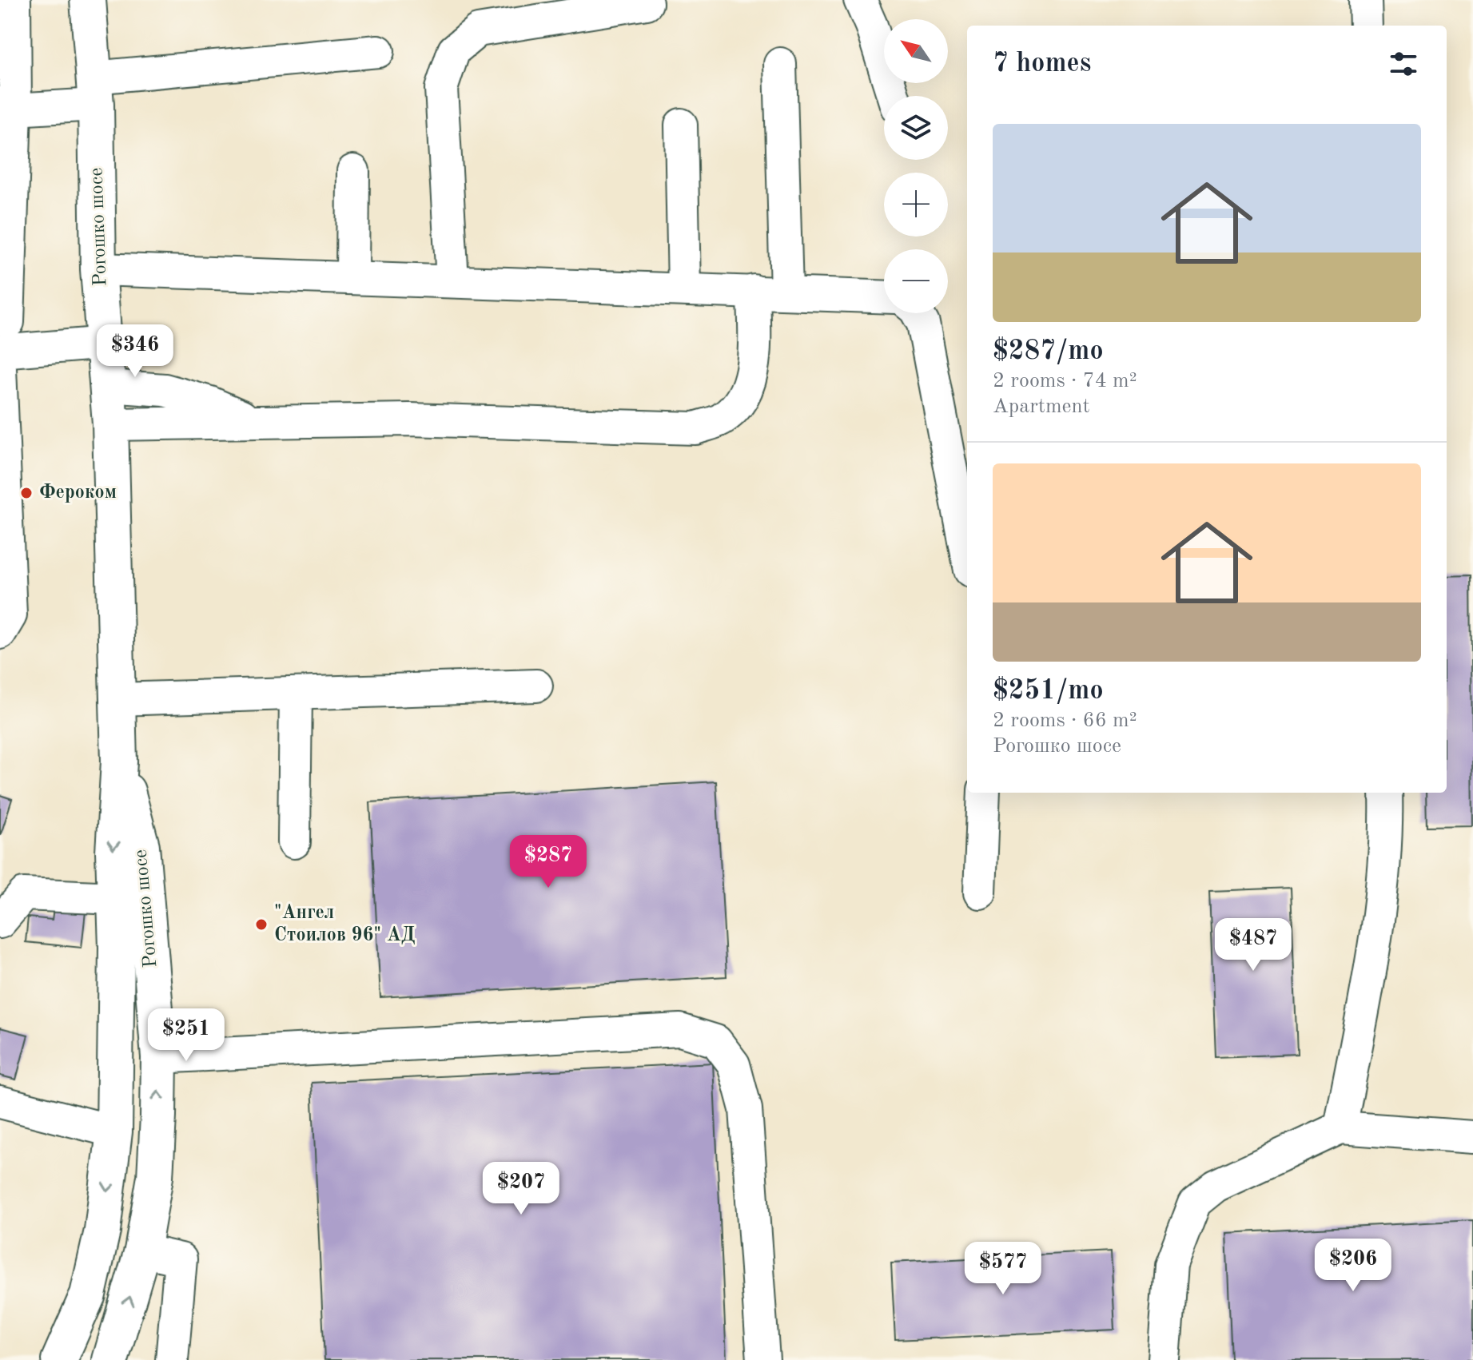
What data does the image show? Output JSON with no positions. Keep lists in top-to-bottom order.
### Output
{
  "streets": {
    "main road": ["Рогошко шосе"]
  },
  "places": ["Фероком", "\"Ангел Стоилов 96\" АД"],
  "north": "top left",
  "page": {
    "map_buttons": ["+", "−"],
    "heading": "7 homes",
    "list": [
      {
        "name": "$287/mo",
        "note": "2 rooms · 74 m² · Apartment"
      },
      {
        "name": "$251/mo",
        "note": "2 rooms · 66 m² · Рогошко шосе"
      }
    ],
    "price": [
      "$346",
      "$287",
      "$487",
      "$251",
      "$207",
      "$206",
      "$577"
    ]
  }
}
